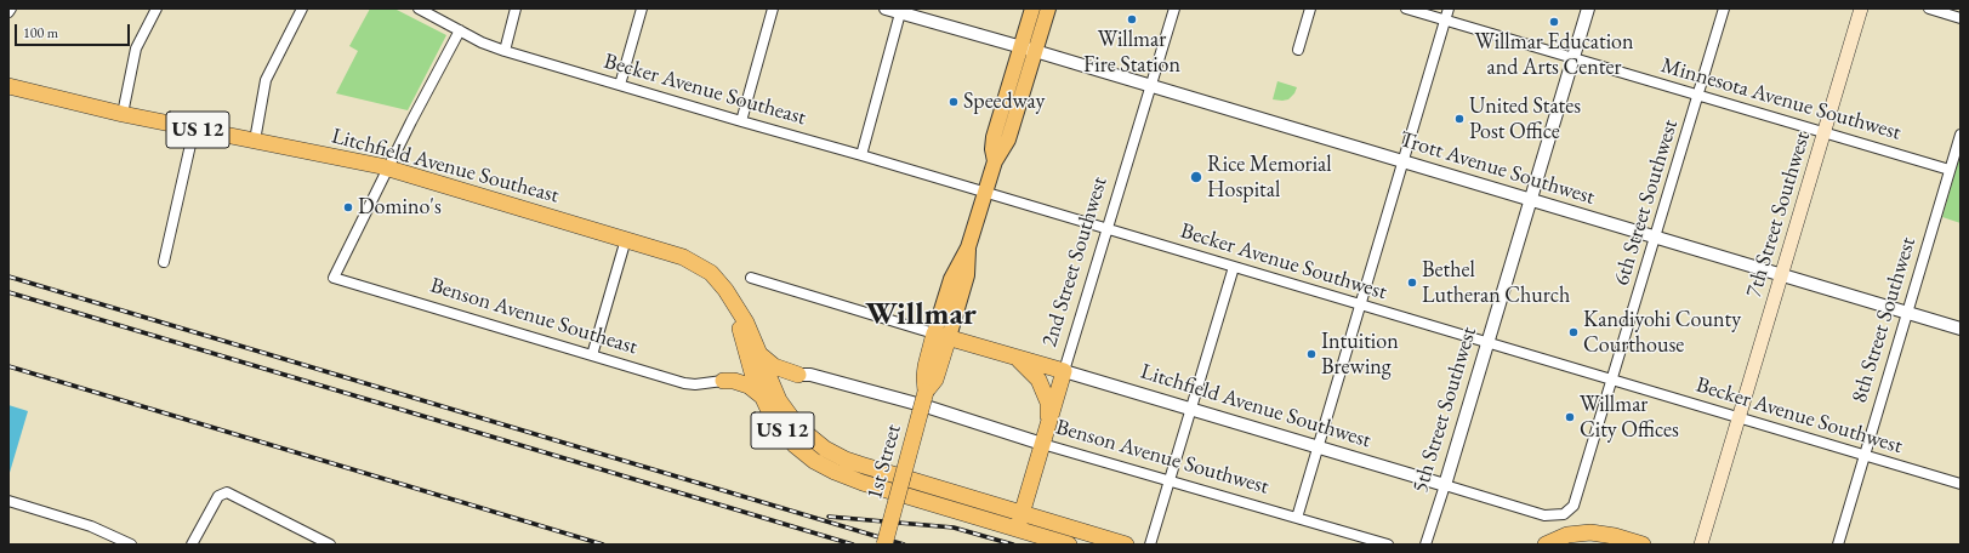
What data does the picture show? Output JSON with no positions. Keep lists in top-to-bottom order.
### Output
{
  "streets": {
    "highway": [
      "US 12",
      "Litchfield Avenue Southeast",
      "2nd Street Southwest",
      "Litchfield Avenue Southwest",
      "1st Street"
    ],
    "main road": ["7th Street Southwest"],
    "street": [
      "Becker Avenue Southeast",
      "Minnesota Avenue Southwest",
      "Trott Avenue Southwest",
      "6th Street Southwest",
      "Becker Avenue Southwest",
      "Benson Avenue Southeast",
      "8th Street Southwest",
      "5th Street Southwest",
      "Benson Avenue Southwest"
    ]
  },
  "crossings": [
    ["Becker Avenue Southeast", "Becker Avenue Southwest"],
    ["Minnesota Avenue Southwest", "6th Street Southwest"],
    ["Minnesota Avenue Southwest", "7th Street Southwest"],
    ["Minnesota Avenue Southwest", "8th Street Southwest"],
    ["Minnesota Avenue Southwest", "5th Street Southwest"],
    ["US 12", "Litchfield Avenue Southeast"],
    ["US 12", "2nd Street Southwest"],
    ["Litchfield Avenue Southeast", "Benson Avenue Southeast"],
    ["Trott Avenue Southwest", "6th Street Southwest"],
    ["Trott Avenue Southwest", "7th Street Southwest"],
    ["Trott Avenue Southwest", "2nd Street Southwest"],
    ["Trott Avenue Southwest", "8th Street Southwest"],
    ["Trott Avenue Southwest", "5th Street Southwest"],
    ["6th Street Southwest", "Becker Avenue Southwest"],
    ["6th Street Southwest", "Litchfield Avenue Southwest"],
    ["7th Street Southwest", "Becker Avenue Southwest"],
    ["2nd Street Southwest", "Becker Avenue Southwest"],
    ["2nd Street Southwest", "Litchfield Avenue Southwest"],
    ["2nd Street Southwest", "Benson Avenue Southwest"],
    ["Becker Avenue Southwest", "8th Street Southwest"],
    ["Becker Avenue Southwest", "5th Street Southwest"],
    ["Litchfield Avenue Southwest", "5th Street Southwest"],
    ["Litchfield Avenue Southwest", "1st Street"],
    ["Benson Avenue Southwest", "1st Street"]
  ],
  "districts": ["Willmar"],
  "places": [
    "Willmar Fire Station",
    "Willmar Education and Arts Center",
    "Speedway",
    "United States Post Office",
    "Rice Memorial Hospital",
    "Domino's",
    "Bethel Lutheran Church",
    "Kandiyohi County Courthouse",
    "Intuition Brewing",
    "Willmar City Offices"
  ],
  "scale_bar": "100 m"
}
